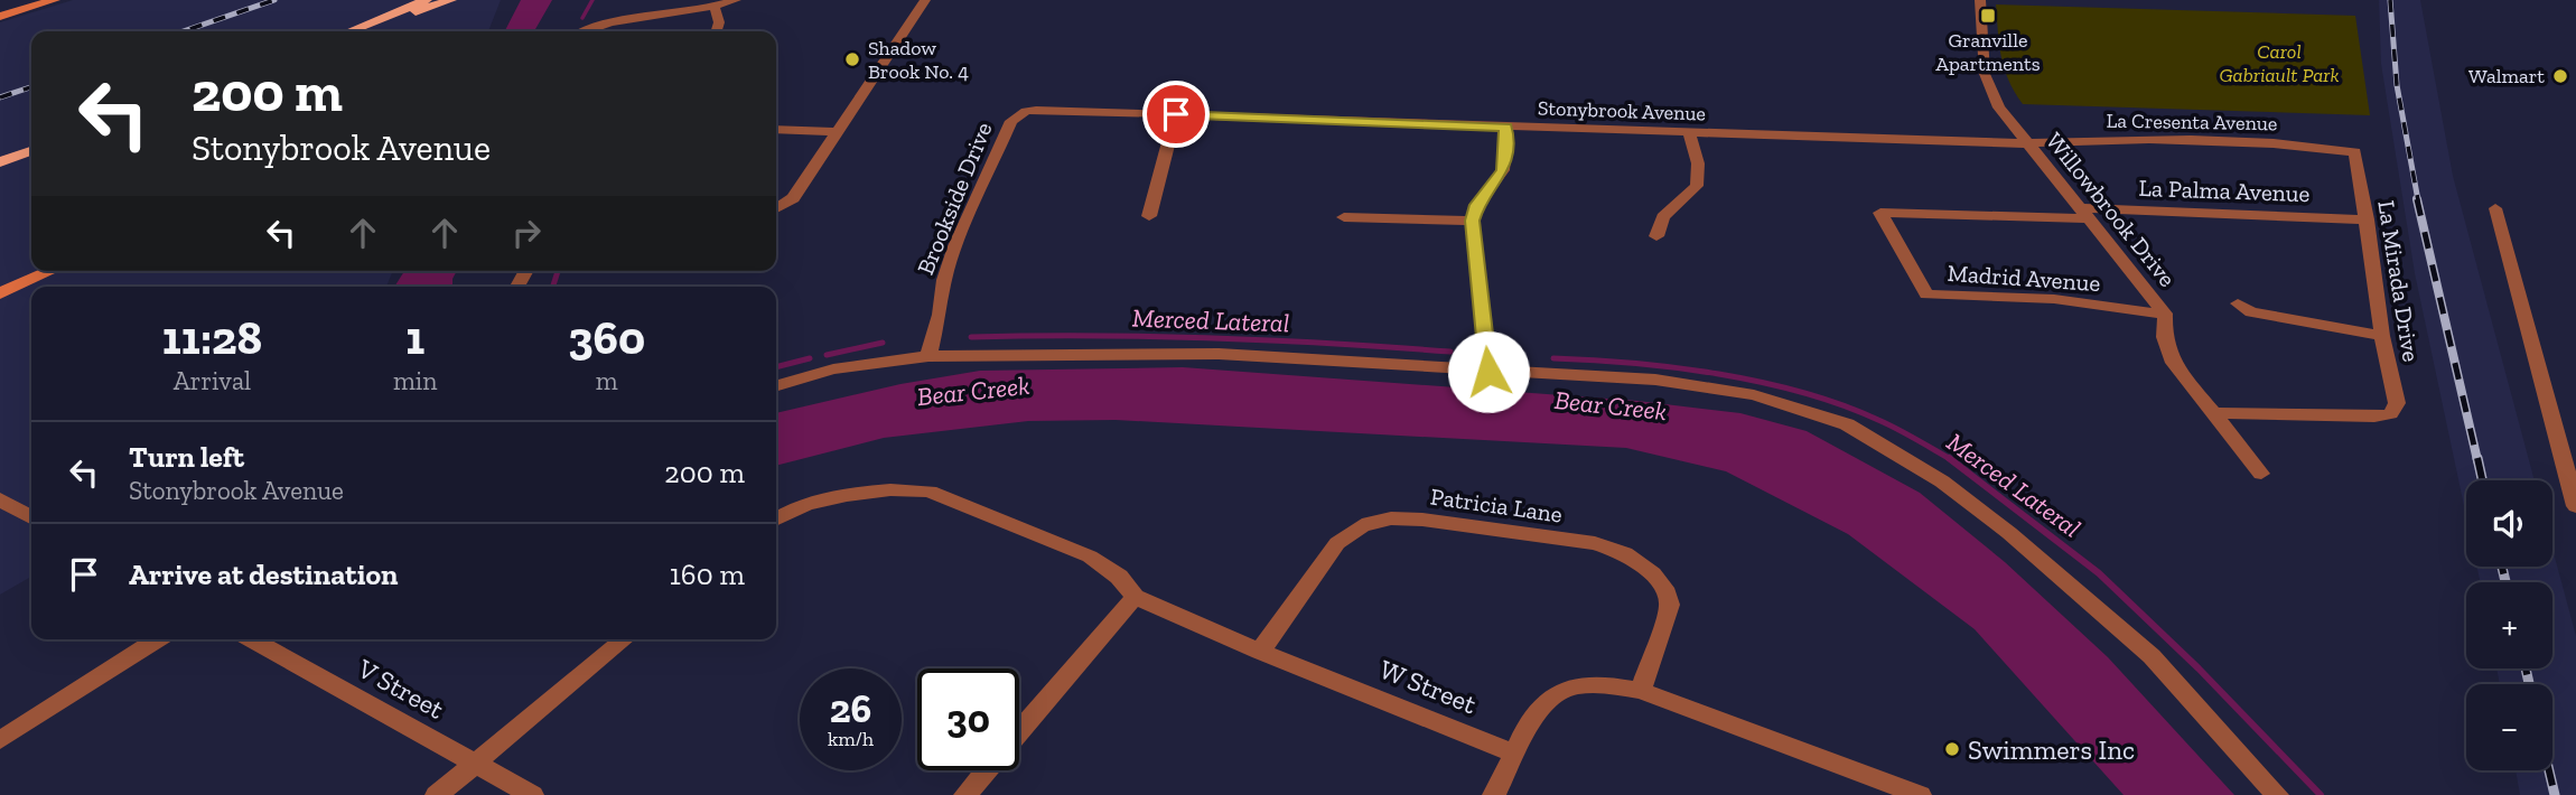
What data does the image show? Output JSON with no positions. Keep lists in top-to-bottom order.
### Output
{
  "streets": {
    "street": [
      "Stonybrook Avenue",
      "La Cresenta Avenue",
      "La Palma Avenue",
      "Brookside Drive",
      "Willowbrook Drive",
      "Madrid Avenue",
      "La Mirada Drive",
      "Patricia Lane",
      "W Street",
      "V Street"
    ]
  },
  "crossings": [
    ["Stonybrook Avenue", "La Cresenta Avenue"],
    ["Stonybrook Avenue", "Brookside Drive"],
    ["Stonybrook Avenue", "Willowbrook Drive"],
    ["La Cresenta Avenue", "Willowbrook Drive"],
    ["La Cresenta Avenue", "La Mirada Drive"],
    ["La Palma Avenue", "Willowbrook Drive"],
    ["La Palma Avenue", "Madrid Avenue"],
    ["La Palma Avenue", "La Mirada Drive"],
    ["Willowbrook Drive", "Madrid Avenue"],
    ["Willowbrook Drive", "La Mirada Drive"],
    ["Patricia Lane", "W Street"]
  ],
  "water": ["Merced Lateral", "Bear Creek"],
  "parks": ["Carol Gabriault Park"],
  "places": {
    "transit": ["Granville Apartments"],
    "other": ["Shadow Brook No. 4", "Walmart", "Swimmers Inc"]
  },
  "page": {
    "turn": ["200 m", "Stonybrook Avenue"],
    "eta": [
      "11:28",
      "Arrival",
      "1",
      "min",
      "360",
      "m"
    ],
    "list": [
      {
        "name": "Turn left",
        "note": "Stonybrook Avenue",
        "value": "200 m"
      },
      {
        "name": "Arrive at destination",
        "value": "160 m"
      }
    ],
    "map_buttons": ["+", "−"],
    "speed": "26 km/h",
    "limit": "30"
  }
}
